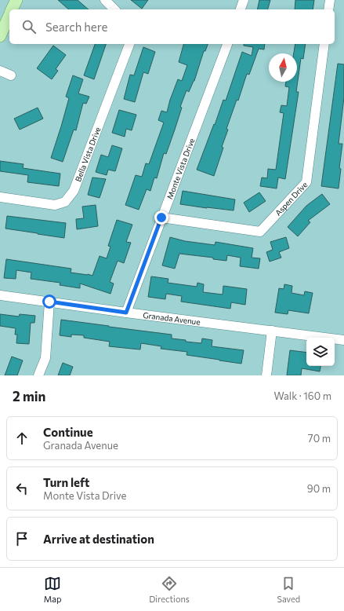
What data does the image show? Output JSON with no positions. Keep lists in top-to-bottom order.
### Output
{
  "streets": {
    "street": [
      "Bella Vista Drive",
      "Monte Vista Drive",
      "Aspen Drive",
      "Granada Avenue"
    ]
  },
  "crossings": [
    ["Monte Vista Drive", "Aspen Drive"],
    ["Monte Vista Drive", "Granada Avenue"]
  ],
  "north": "top",
  "page": {
    "search": "Search here",
    "heading": ["2 min", "Walk · 160 m"],
    "list": [
      ["Continue", "Granada Avenue", "70 m"],
      ["Turn left", "Monte Vista Drive", "90 m"],
      "Arrive at destination"
    ],
    "nav": ["Map", "Directions", "Saved"]
  }
}
